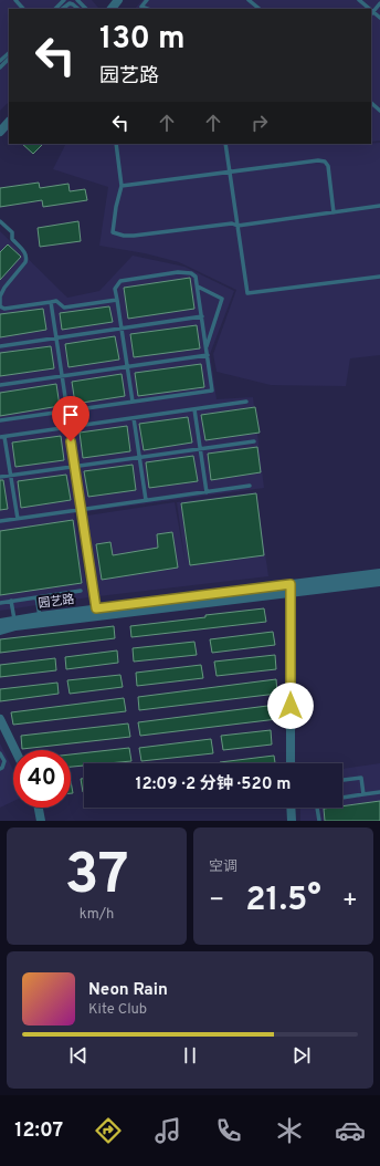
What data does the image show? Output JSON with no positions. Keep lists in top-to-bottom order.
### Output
{
  "streets": {
    "street": ["园艺路"]
  },
  "page": {
    "turn": ["130 m", "园艺路"],
    "limit": "40",
    "trip": "12:09 · 2 分钟 · 520 m",
    "tile": [
      ["37", "km/h"],
      "空调"
    ],
    "heat": ["−", "21.5°", "+"],
    "song": ["Neon Rain", "Kite Club"],
    "tabs": "12:07"
  }
}
